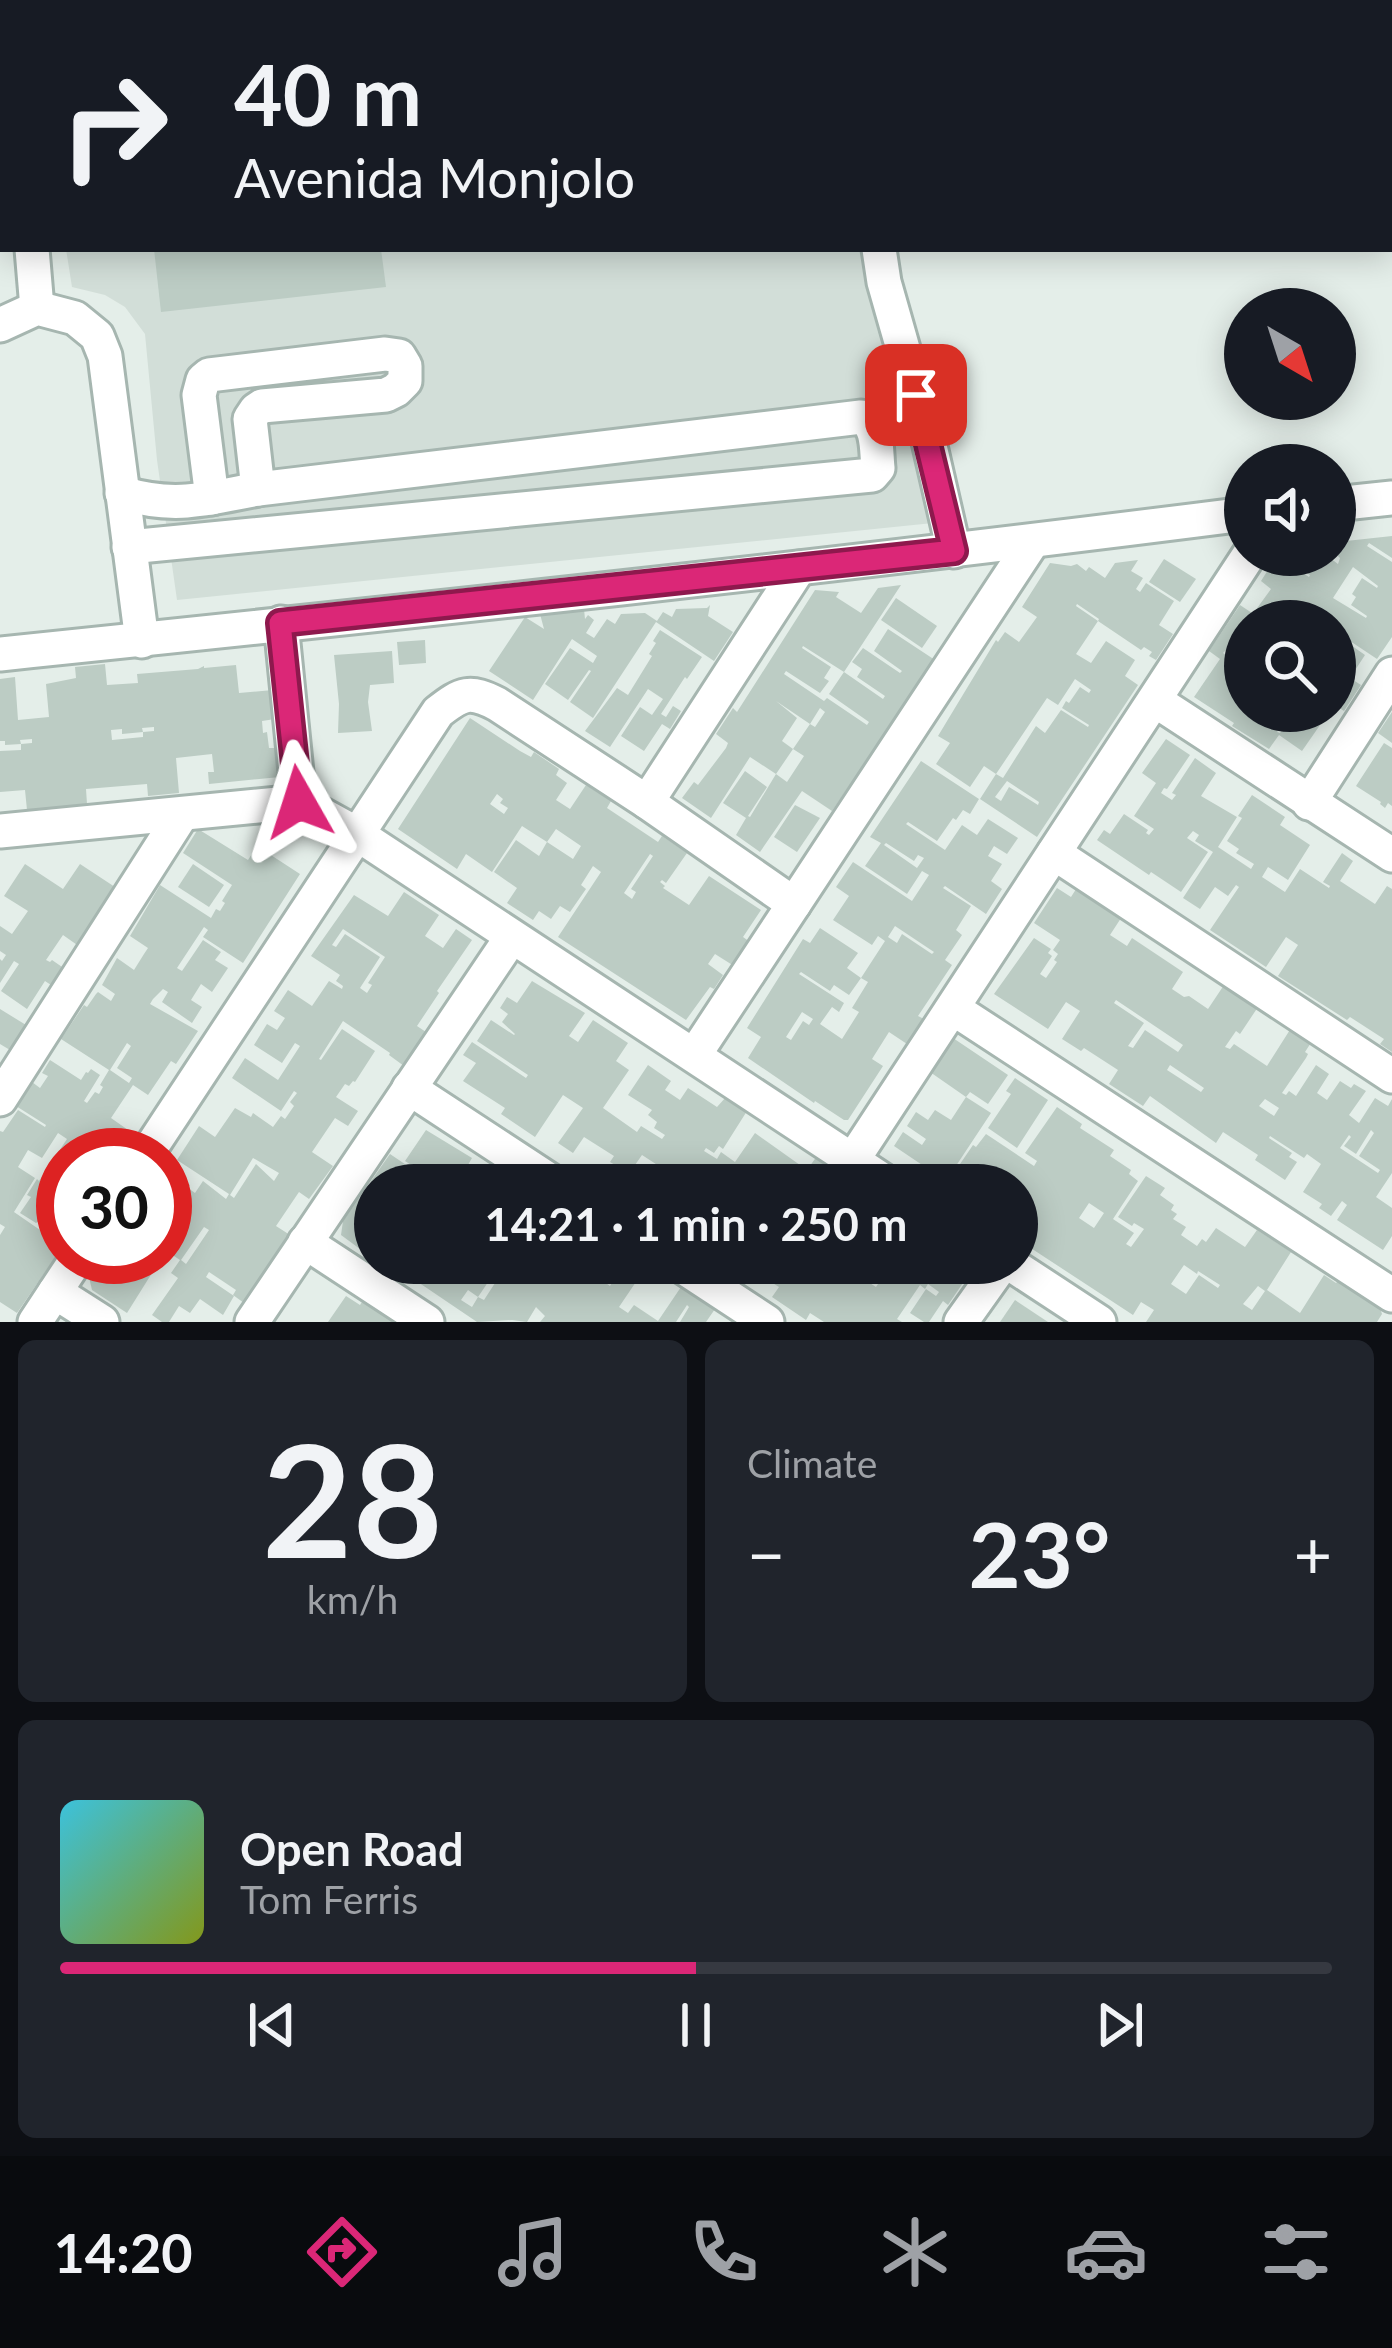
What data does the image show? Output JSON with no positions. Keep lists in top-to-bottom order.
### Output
{
  "north": "bottom right",
  "page": {
    "turn": ["40 m", "Avenida Monjolo"],
    "limit": "30",
    "trip": "14:21 · 1 min · 250 m",
    "tile": [
      ["28", "km/h"],
      "Climate"
    ],
    "heat": ["−", "23°", "+"],
    "song": ["Open Road", "Tom Ferris"],
    "tabs": "14:20"
  }
}
